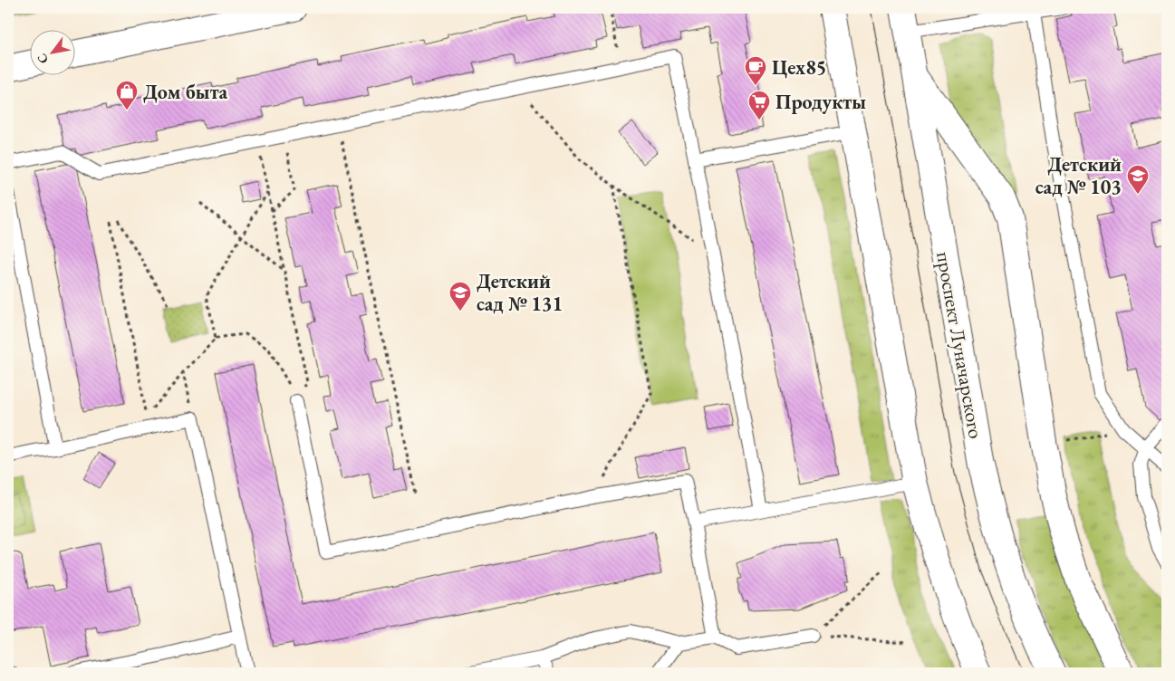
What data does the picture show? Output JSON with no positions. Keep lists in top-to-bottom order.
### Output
{
  "streets": {
    "main road": ["проспект Луначарского"]
  },
  "places": {
    "cafe": ["Цех85"],
    "shop": ["Дом быта"],
    "supermarket": ["Продукты"],
    "school or university": ["Детский сад № 103", "Детский сад № 131"]
  },
  "north": "bottom left"
}
